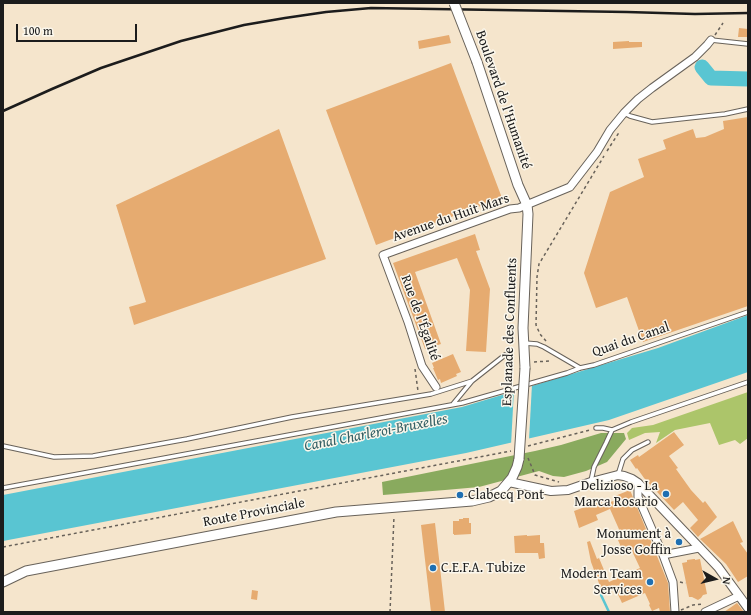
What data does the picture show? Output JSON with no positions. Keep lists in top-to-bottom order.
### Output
{
  "streets": {
    "main road": ["Boulevard de l'Humanité", "Esplanade des Confluents", "Route Provinciale"],
    "street": ["Avenue du Huit Mars", "Rue de l'Égalité"],
    "lane": ["Quai du Canal"]
  },
  "crossings": [
    ["Boulevard de l'Humanité", "Avenue du Huit Mars"],
    ["Boulevard de l'Humanité", "Esplanade des Confluents"],
    ["Avenue du Huit Mars", "Rue de l'Égalité"],
    ["Avenue du Huit Mars", "Esplanade des Confluents"],
    ["Esplanade des Confluents", "Quai du Canal"],
    ["Esplanade des Confluents", "Route Provinciale"]
  ],
  "water": ["Canal Charleroi-Bruxelles"],
  "places": [
    "Delizioso - La Marca Rosario",
    "Clabecq Pont",
    "Monument à Josse Goffin",
    "C.E.F.A. Tubize",
    "Modern Team Services"
  ],
  "scale_bar": "100 m",
  "north": "right"
}
